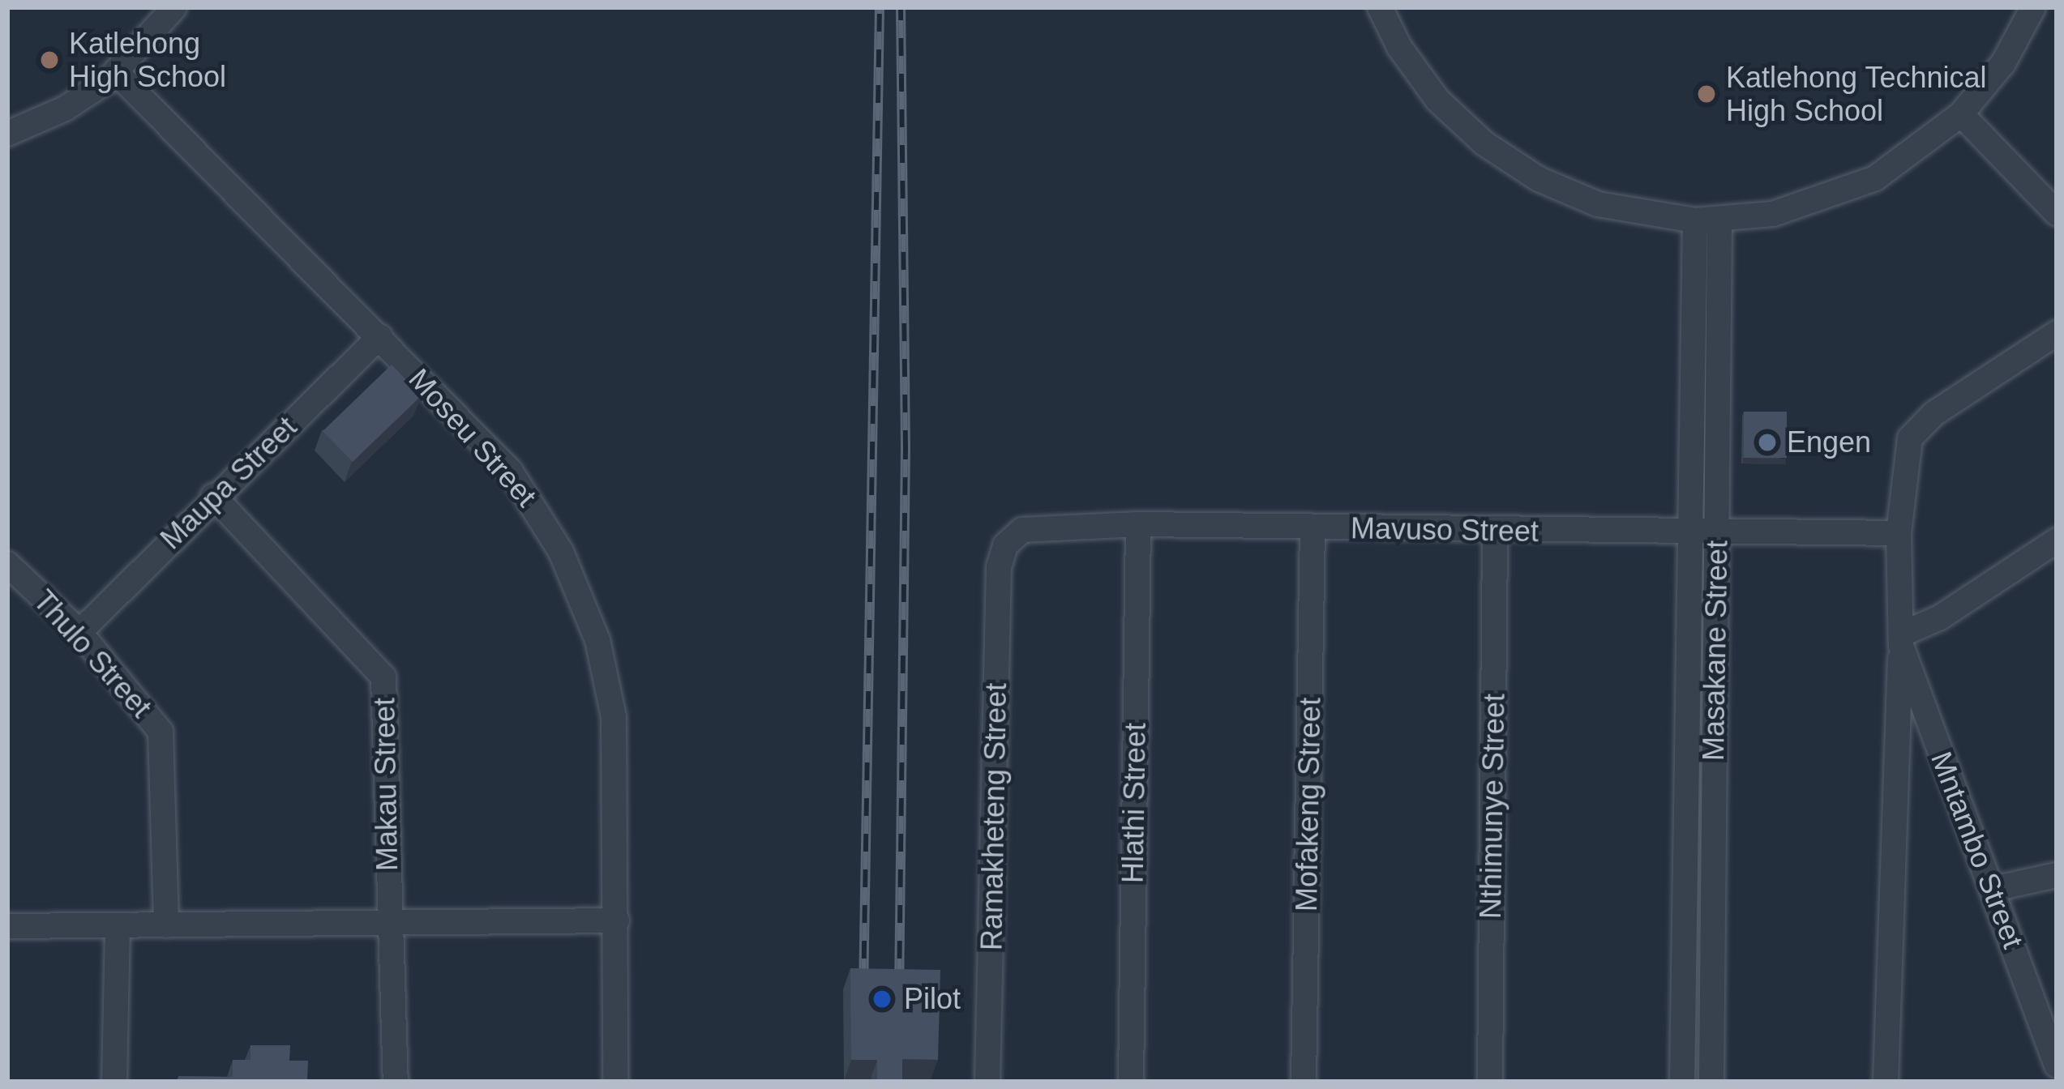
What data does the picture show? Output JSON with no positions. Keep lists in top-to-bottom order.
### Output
{
  "streets": {
    "street": [
      "Moseu Street",
      "Maupa Street",
      "Mavuso Street",
      "Masakane Street",
      "Thulo Street",
      "Makau Street",
      "Hlathi Street",
      "Mofakeng Street",
      "Nthimunye Street",
      "Ramakheteng Street",
      "Mntambo Street"
    ]
  },
  "crossings": [
    ["Moseu Street", "Maupa Street"],
    ["Maupa Street", "Thulo Street"],
    ["Maupa Street", "Makau Street"],
    ["Mavuso Street", "Masakane Street"],
    ["Mavuso Street", "Hlathi Street"],
    ["Mavuso Street", "Mofakeng Street"],
    ["Mavuso Street", "Nthimunye Street"],
    ["Mavuso Street", "Ramakheteng Street"]
  ],
  "places": [
    "Katlehong High School",
    "Katlehong Technical High School",
    "Engen",
    "Pilot"
  ]
}
